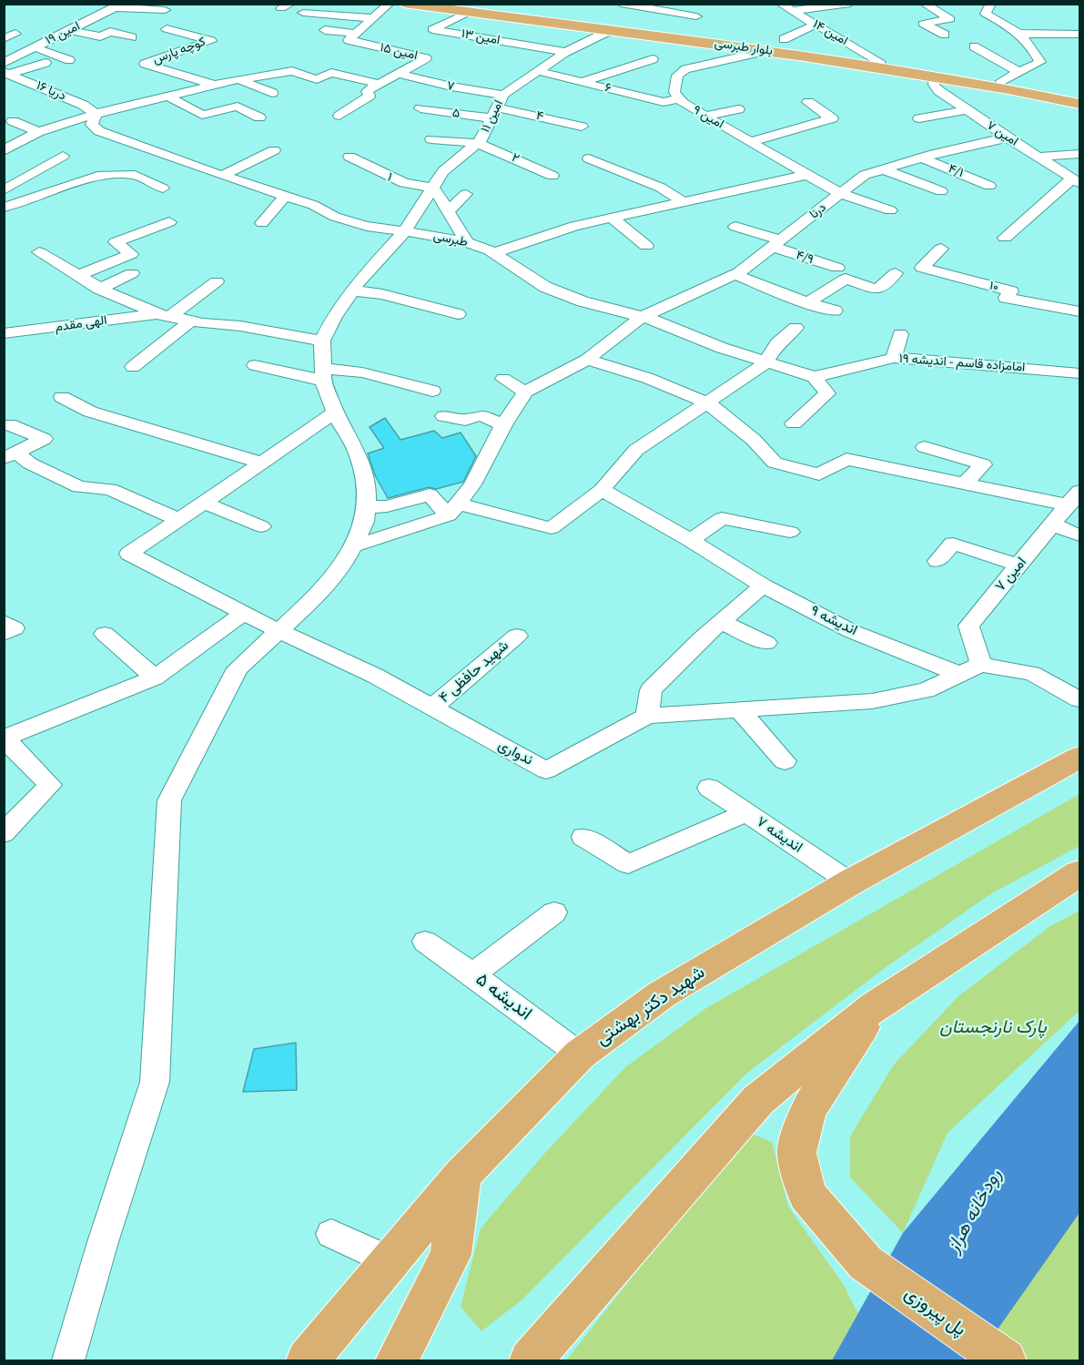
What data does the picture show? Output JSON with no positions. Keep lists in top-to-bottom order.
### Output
{
  "streets": {
    "main road": ["بلوار طبرسی", "شهید دکتر بهشتی", "پل پیروزی"],
    "street": [
      "امین ۱۴",
      "امین ۱۹",
      "امین ۱۳",
      "کوچه پارس",
      "امین ۱۵",
      "۷",
      "۶",
      "دریا ۱۶",
      "۵",
      "امین ۱۱",
      "۴",
      "امین ۹",
      "امین ۷",
      "۲",
      "۴/۱",
      "۱",
      "درنا",
      "طبرسی",
      "۴/۹",
      "۱۰",
      "الهی مقدم",
      "امامزاده قاسم - اندیشه ۱۹",
      "اندیشه ۹",
      "شهید حافظی ۴",
      "ندواری",
      "اندیشه ۷",
      "اندیشه ۵"
    ]
  },
  "crossings": [
    ["امین ۱۴", "بلوار طبرسی"],
    ["امین ۱۹", "دریا ۱۶"],
    ["امین ۱۳", "بلوار طبرسی"],
    ["امین ۱۳", "امین ۱۱"],
    ["بلوار طبرسی", "امین ۱۱"],
    ["بلوار طبرسی", "امین ۹"],
    ["بلوار طبرسی", "امین ۷"],
    ["امین ۱۵", "۷"],
    ["۷", "امین ۱۱"],
    ["۶", "امین ۱۱"],
    ["۶", "امین ۹"],
    ["دریا ۱۶", "طبرسی"],
    ["۵", "امین ۱۱"],
    ["۵", "۴"],
    ["امین ۱۱", "۴"],
    ["امین ۱۱", "۲"],
    ["امین ۱۱", "۱"],
    ["امین ۱۱", "طبرسی"],
    ["امین ۹", "درنا"],
    ["امین ۷", "درنا"],
    ["۴/۱", "درنا"],
    ["درنا", "طبرسی"],
    ["درنا", "۴/۹"],
    ["طبرسی", "امامزاده قاسم - اندیشه ۱۹"],
    ["اندیشه ۹", "ندواری"],
    ["شهید حافظی ۴", "ندواری"],
    ["اندیشه ۷", "شهید دکتر بهشتی"],
    ["اندیشه ۵", "شهید دکتر بهشتی"]
  ],
  "water": ["رودخانه هراز"],
  "parks": ["پارک نارنجستان"]
}
